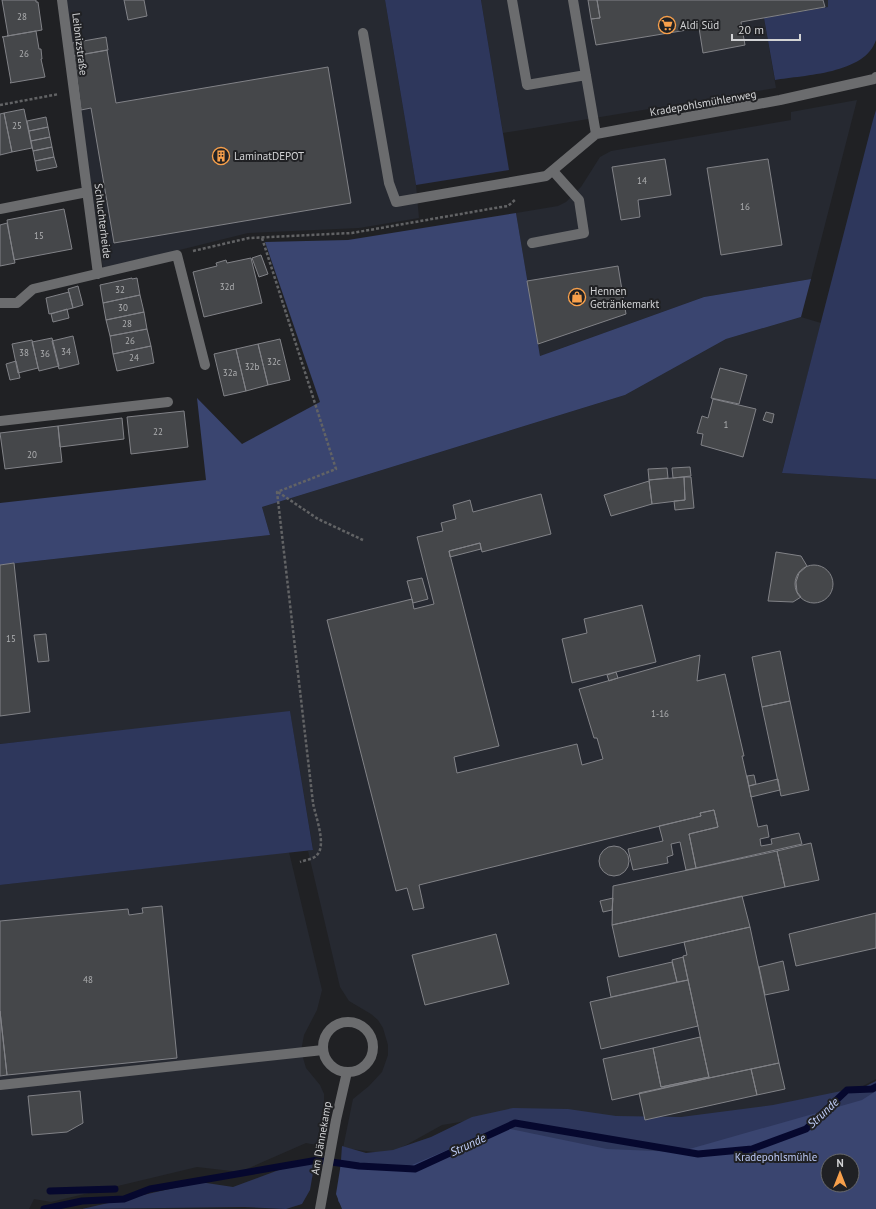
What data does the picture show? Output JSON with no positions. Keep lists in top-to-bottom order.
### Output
{
  "streets": {
    "street": [
      "Leibnizstraße",
      "Kradepohlsmühlenweg",
      "Schluchterheide",
      "Am Dännekamp"
    ]
  },
  "crossings": [
    ["Leibnizstraße", "Schluchterheide"]
  ],
  "water": ["Strunde"],
  "parks": ["Kradepohlsmühle"],
  "places": {
    "supermarket": ["Aldi Süd"],
    "building": ["LaminatDEPOT"],
    "shop": ["Hennen Getränkemarkt"]
  },
  "house_numbers": [
    "28",
    "26",
    "25",
    "14",
    "16",
    "15",
    "32d",
    "32",
    "30",
    "28",
    "26",
    "34",
    "38",
    "36",
    "24",
    "32c",
    "32b",
    "32a",
    "1",
    "22",
    "20",
    "15",
    "1-16",
    "48"
  ],
  "scale_bar": "20 m",
  "north": "top"
}
